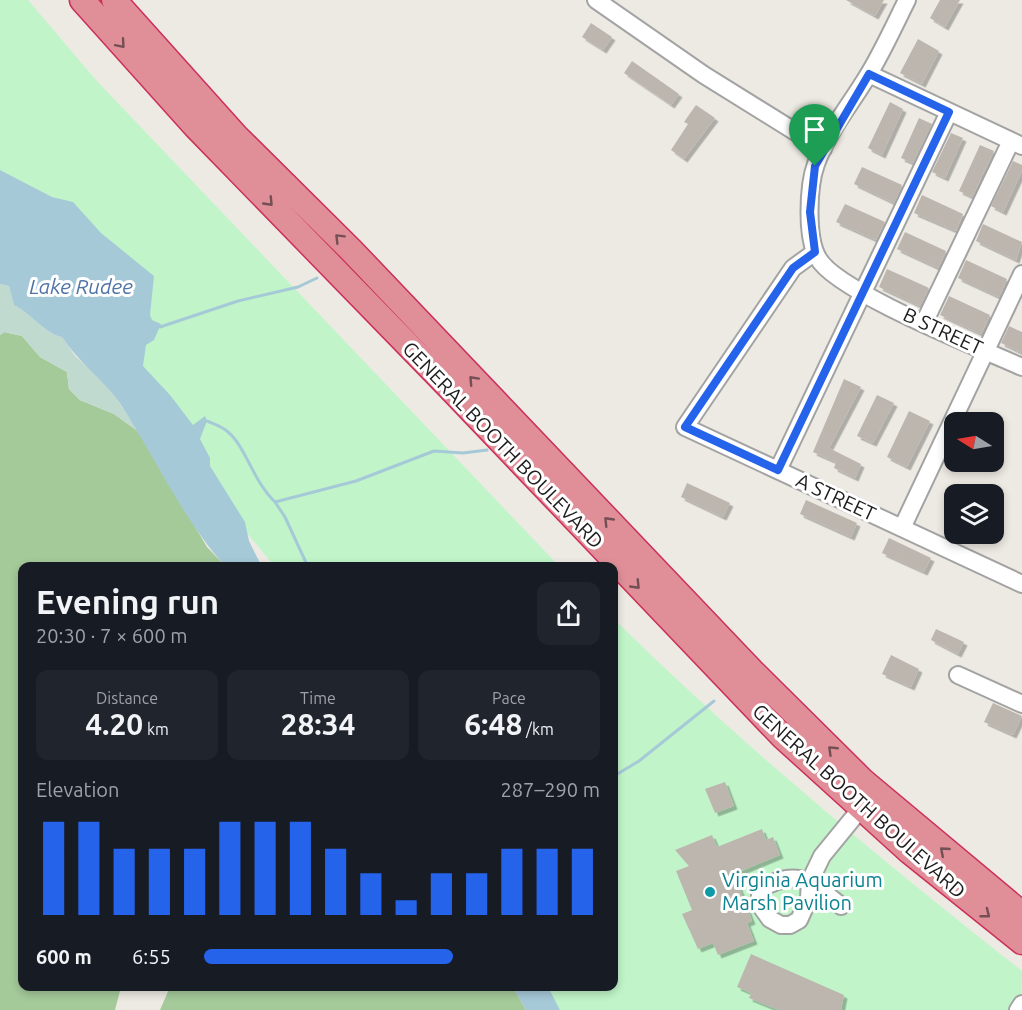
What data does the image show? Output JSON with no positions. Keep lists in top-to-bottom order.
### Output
{
  "streets": {
    "highway": ["GENERAL BOOTH BOULEVARD"],
    "street": ["B STREET", "A STREET"]
  },
  "crossings": [
    ["B STREET", "A STREET"]
  ],
  "water": ["Lake Rudee"],
  "places": ["Virginia Aquarium Marsh Pavilion"],
  "north": "left",
  "page": {
    "heading": ["Evening run", "20:30 · 7 × 600 m"],
    "stats": [
      ["Distance", "4.20 km"],
      ["Time", "28:34"],
      ["Pace", "6:48 /km"]
    ],
    "chart": ["Elevation", "287–290 m"],
    "list": [
      {
        "name": "600 m",
        "note": "6:55"
      }
    ]
  }
}
